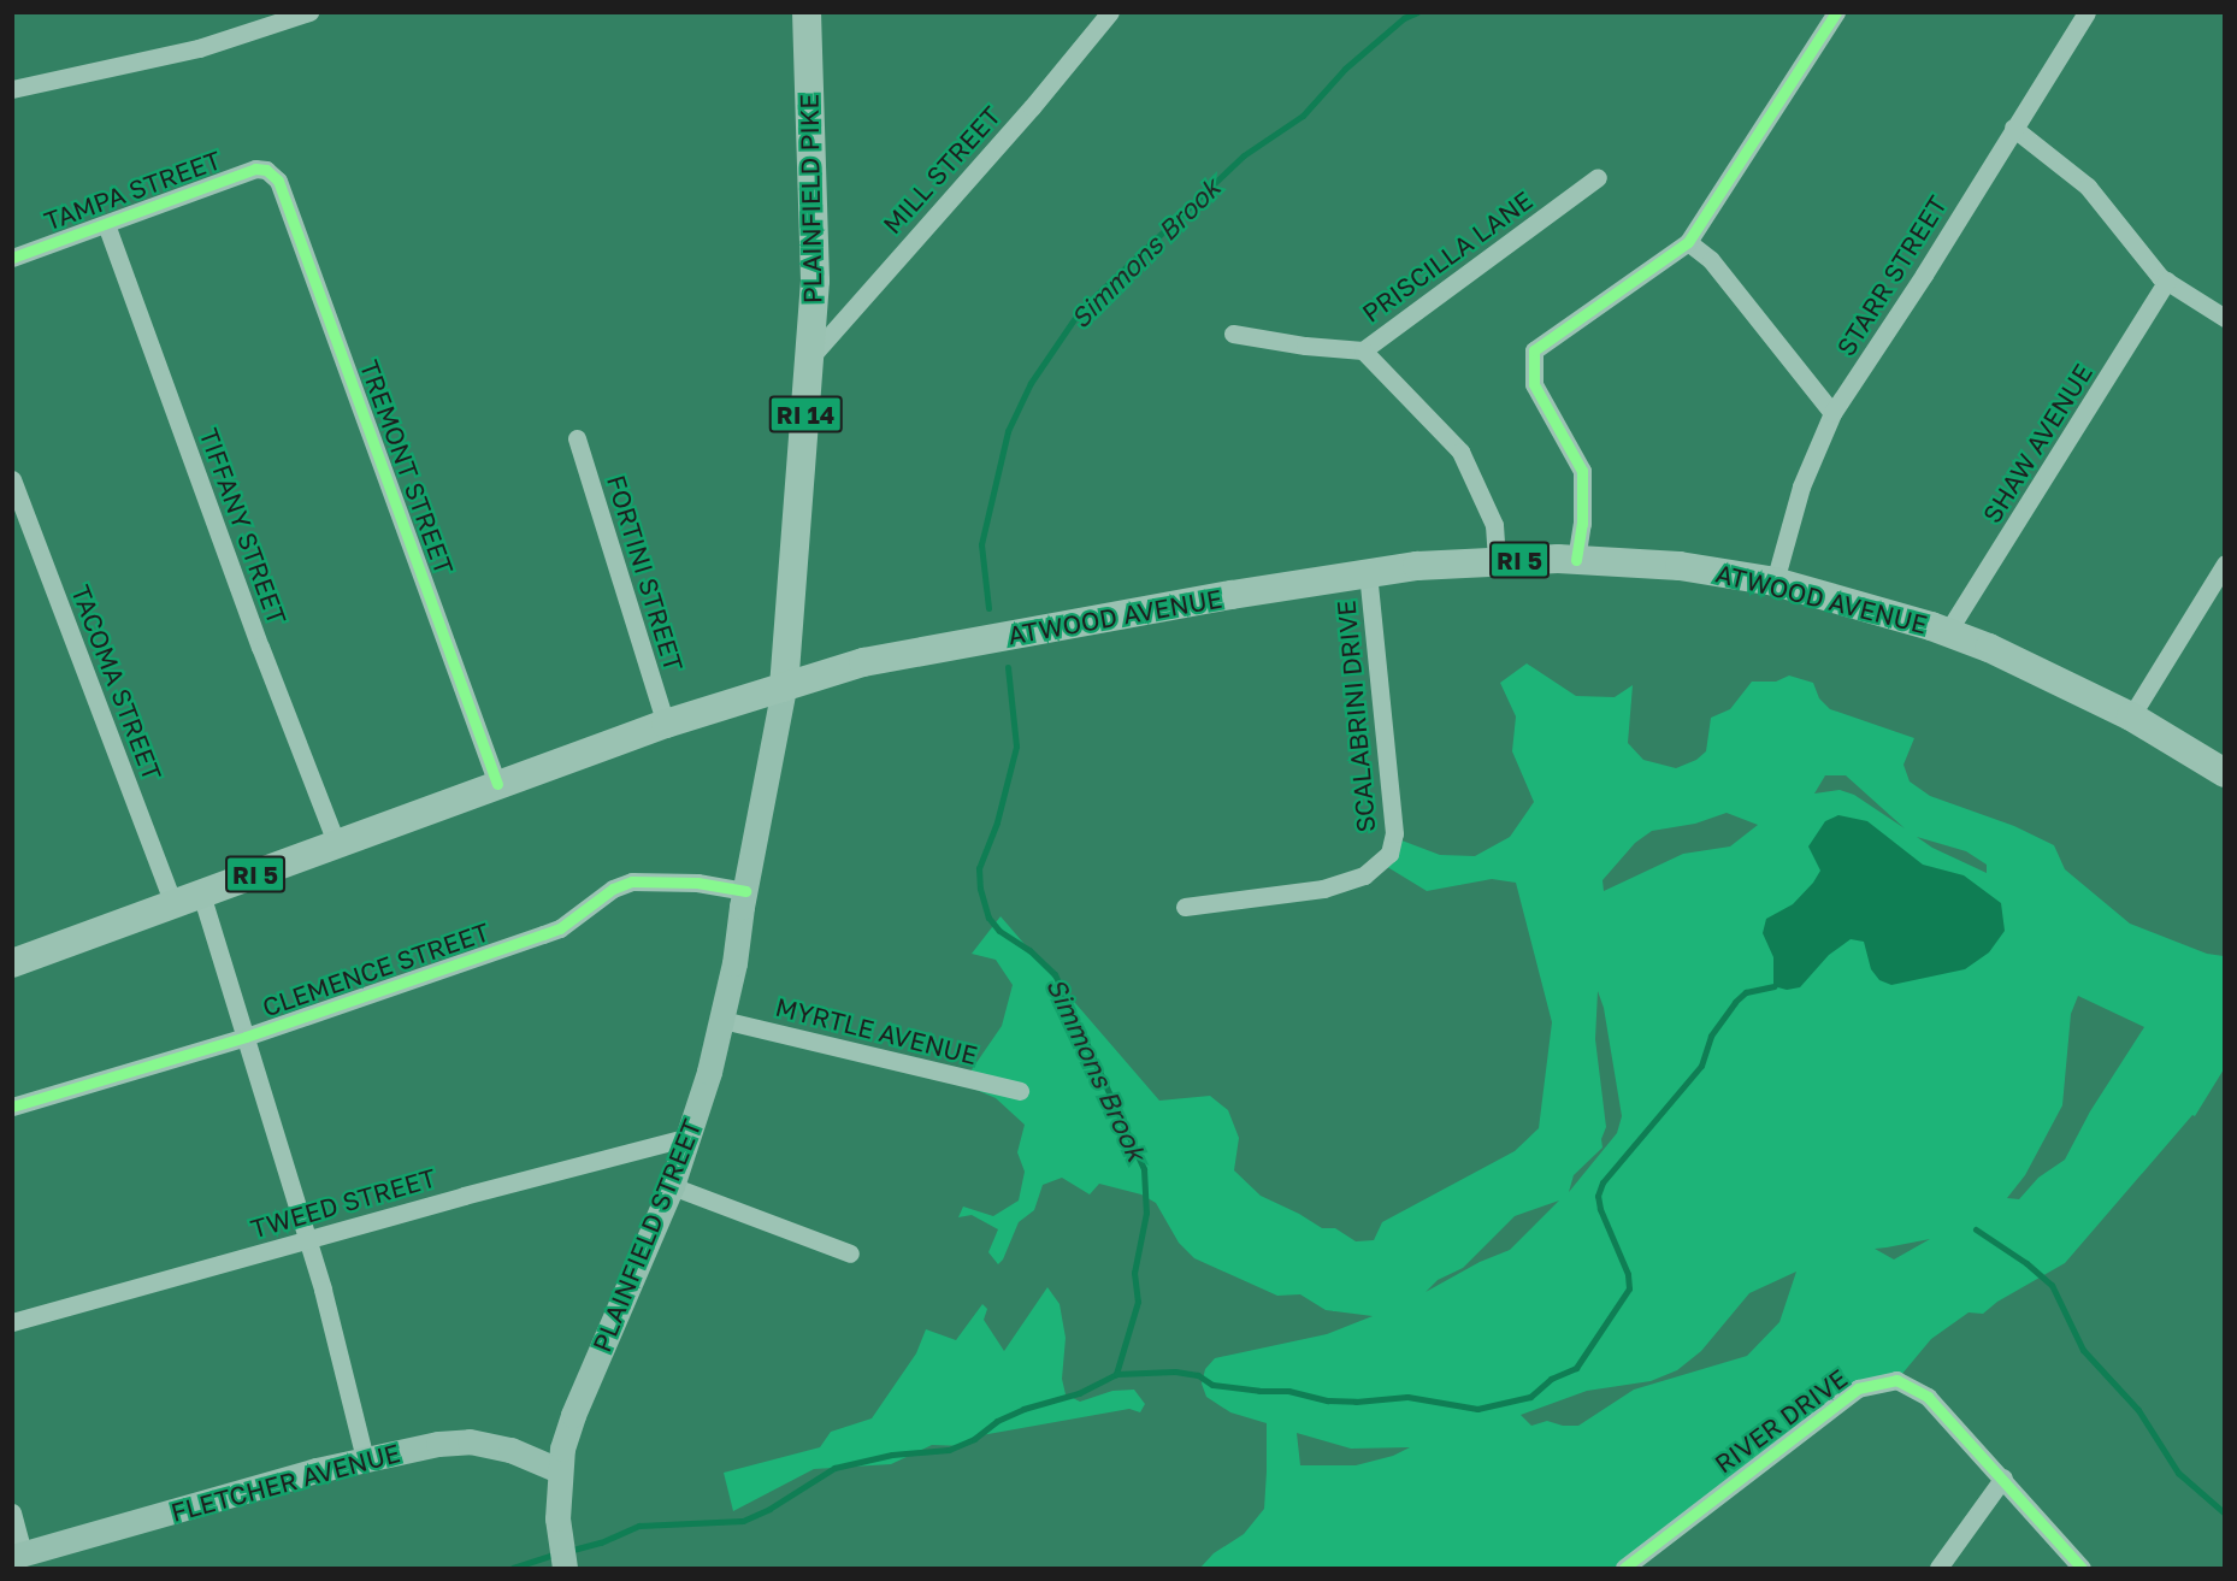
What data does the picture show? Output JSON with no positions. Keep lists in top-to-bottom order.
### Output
{
  "streets": {
    "main road": [
      "PLAINFIELD PIKE",
      "RI 14",
      "RI 5",
      "ATWOOD AVENUE",
      "PLAINFIELD STREET",
      "FLETCHER AVENUE"
    ],
    "street": [
      "MILL STREET",
      "TAMPA STREET",
      "PRISCILLA LANE",
      "STARR STREET",
      "SHAW AVENUE",
      "TREMONT STREET",
      "TIFFANY STREET",
      "FORTINI STREET",
      "TACOMA STREET",
      "SCALABRINI DRIVE",
      "CLEMENCE STREET",
      "MYRTLE AVENUE",
      "TWEED STREET",
      "RIVER DRIVE"
    ]
  },
  "crossings": [
    ["MILL STREET", "PLAINFIELD PIKE"],
    ["TAMPA STREET", "TREMONT STREET"],
    ["TAMPA STREET", "TIFFANY STREET"],
    ["PLAINFIELD PIKE", "ATWOOD AVENUE"],
    ["PLAINFIELD PIKE", "PLAINFIELD STREET"],
    ["STARR STREET", "ATWOOD AVENUE"],
    ["SHAW AVENUE", "ATWOOD AVENUE"],
    ["TREMONT STREET", "ATWOOD AVENUE"],
    ["TIFFANY STREET", "ATWOOD AVENUE"],
    ["FORTINI STREET", "ATWOOD AVENUE"],
    ["ATWOOD AVENUE", "TACOMA STREET"],
    ["ATWOOD AVENUE", "SCALABRINI DRIVE"],
    ["ATWOOD AVENUE", "PLAINFIELD STREET"],
    ["CLEMENCE STREET", "PLAINFIELD STREET"],
    ["MYRTLE AVENUE", "PLAINFIELD STREET"],
    ["TWEED STREET", "PLAINFIELD STREET"],
    ["PLAINFIELD STREET", "FLETCHER AVENUE"]
  ],
  "water": ["Simmons Brook"]
}
